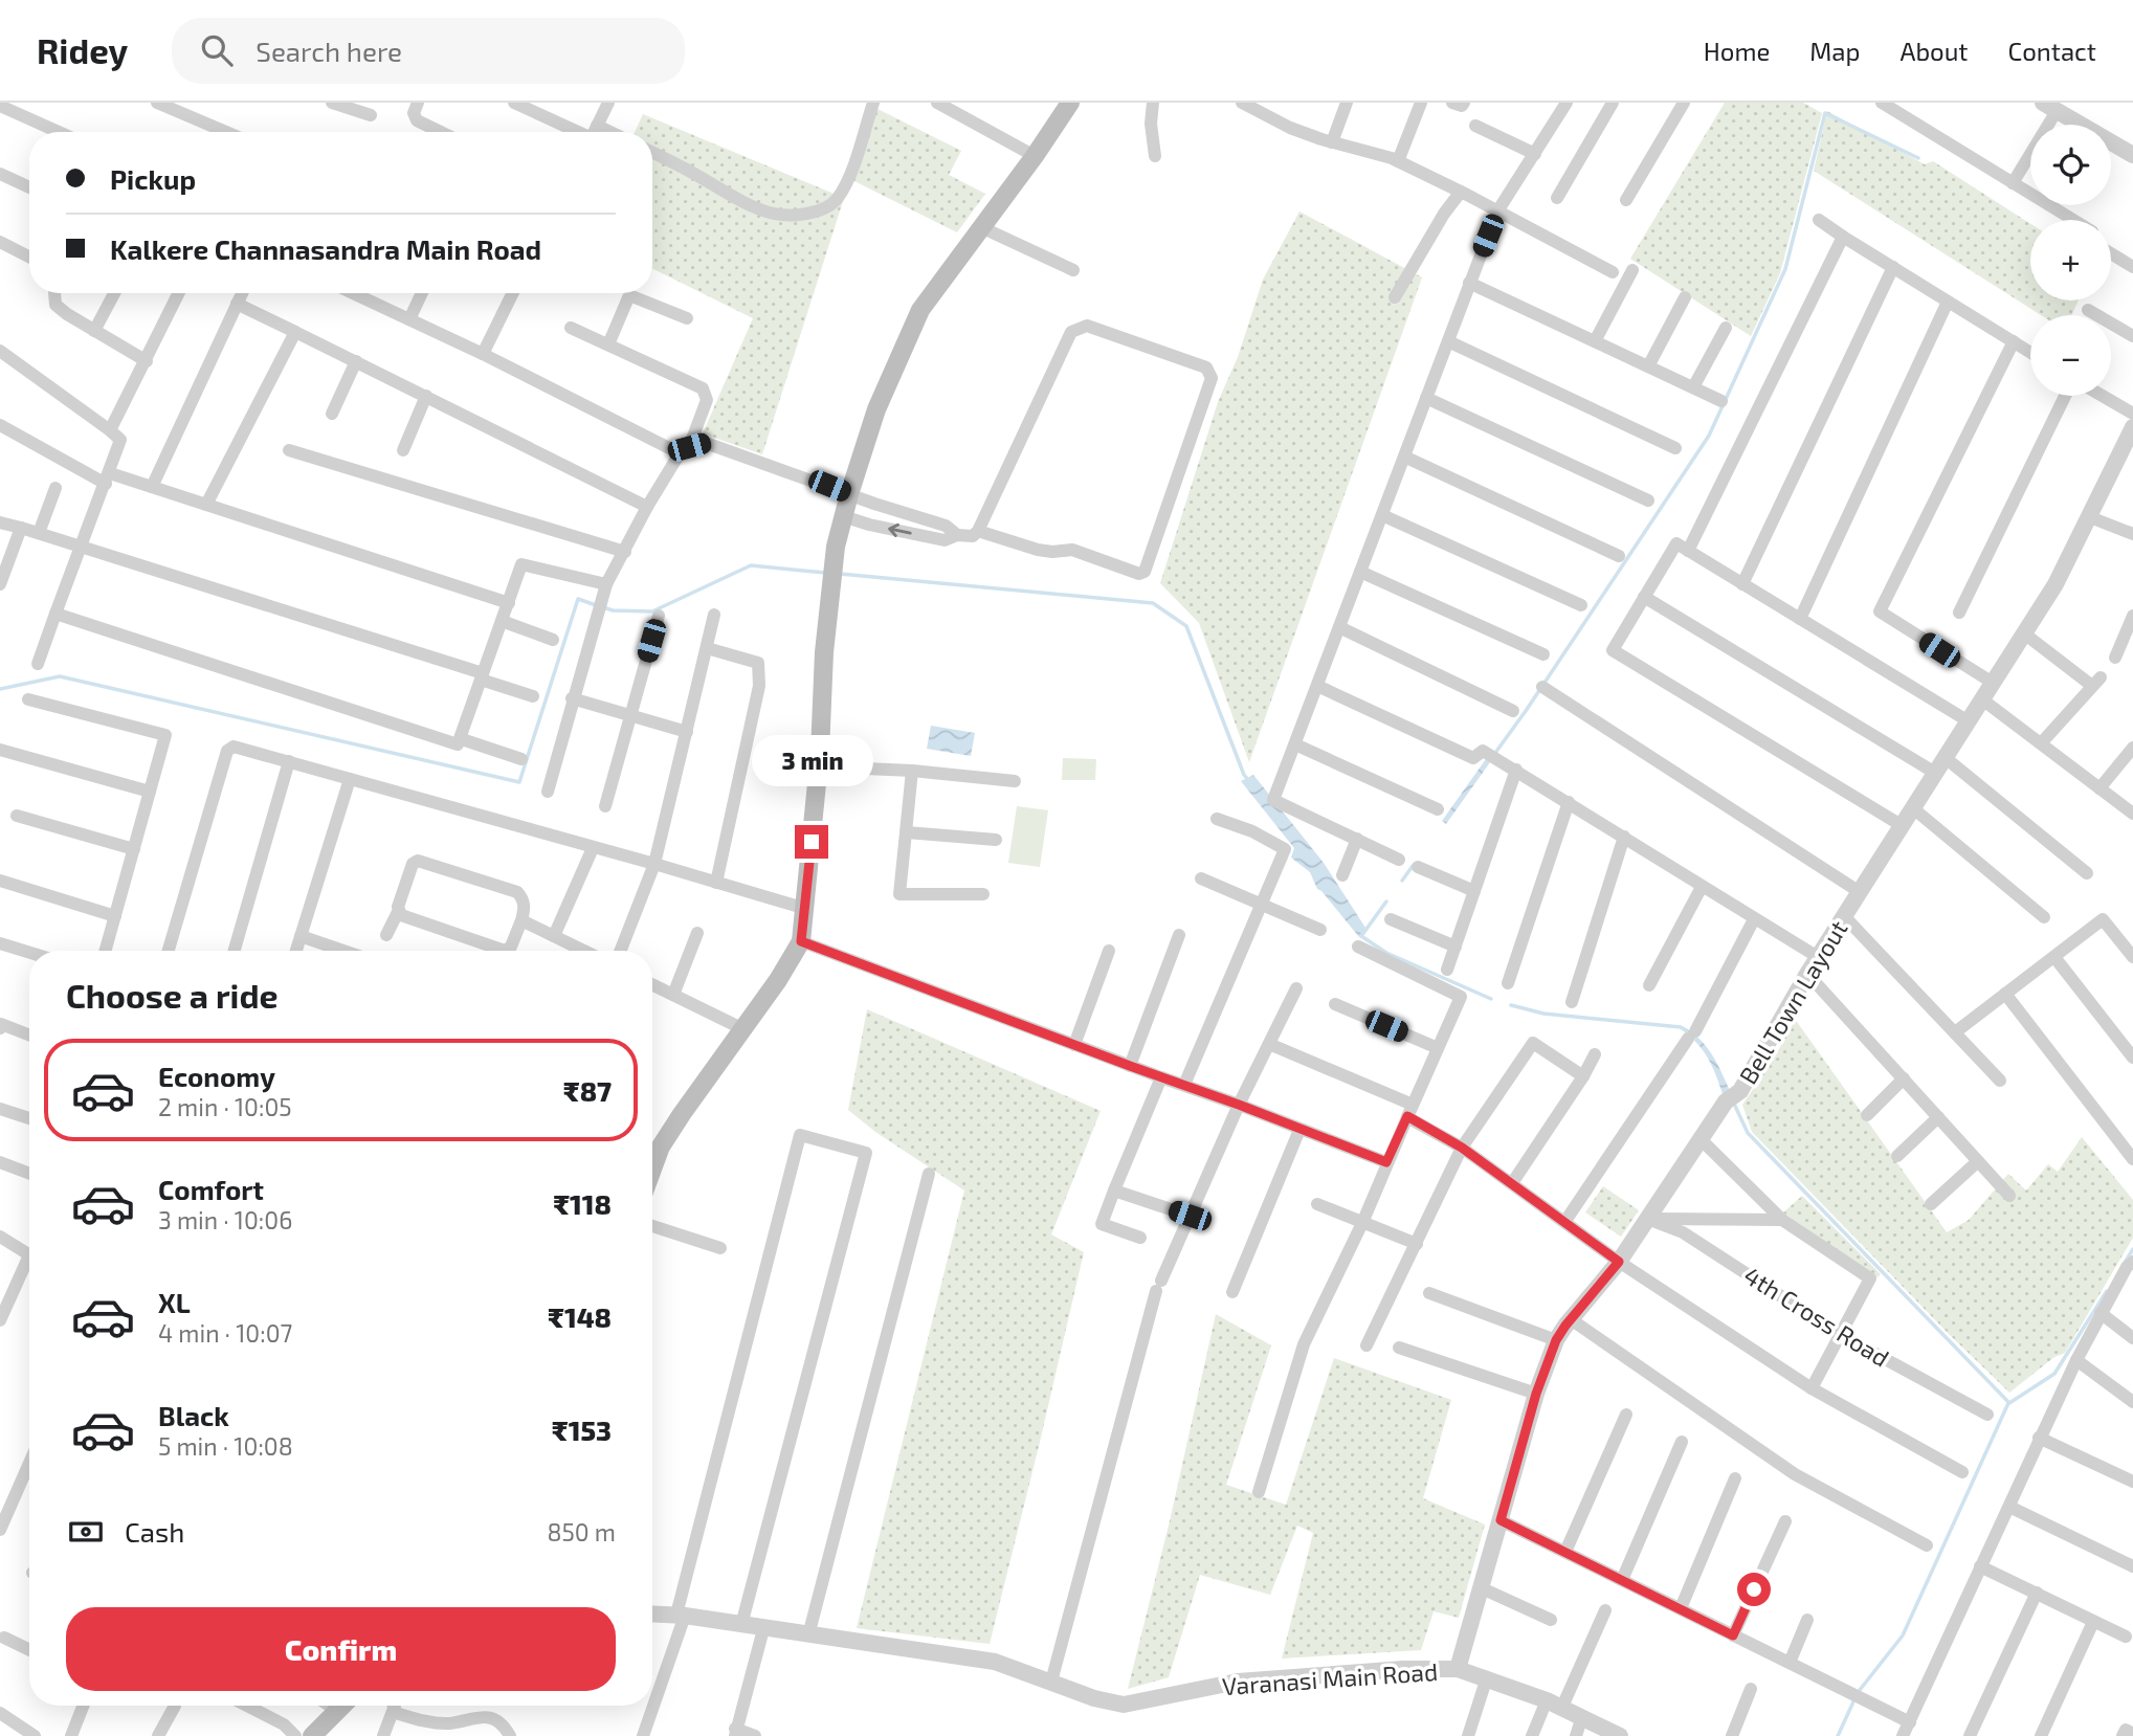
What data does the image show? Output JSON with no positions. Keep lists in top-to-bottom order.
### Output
{
  "streets": {
    "street": ["Bell Town Layout", "4th Cross Road", "Varanasi Main Road"]
  },
  "crossings": [
    ["Bell Town Layout", "4th Cross Road"],
    ["Bell Town Layout", "Varanasi Main Road"]
  ],
  "page": {
    "header": "Ridey",
    "search": "Search here",
    "nav": [
      "Home",
      "Map",
      "About",
      "Contact"
    ],
    "map_buttons": ["+", "−"],
    "banner": ["Pickup", "Kalkere Channasandra Main Road"],
    "bubble": "3 min",
    "heading": "Choose a ride",
    "list": [
      {
        "name": "Economy",
        "note": "2 min · 10:05",
        "value": "₹87"
      },
      {
        "name": "Comfort",
        "note": "3 min · 10:06",
        "value": "₹118"
      },
      {
        "name": "XL",
        "note": "4 min · 10:07",
        "value": "₹148"
      },
      {
        "name": "Black",
        "note": "5 min · 10:08",
        "value": "₹153"
      }
    ],
    "pay": ["Cash", "850 m"],
    "buttons": "Confirm"
  }
}
